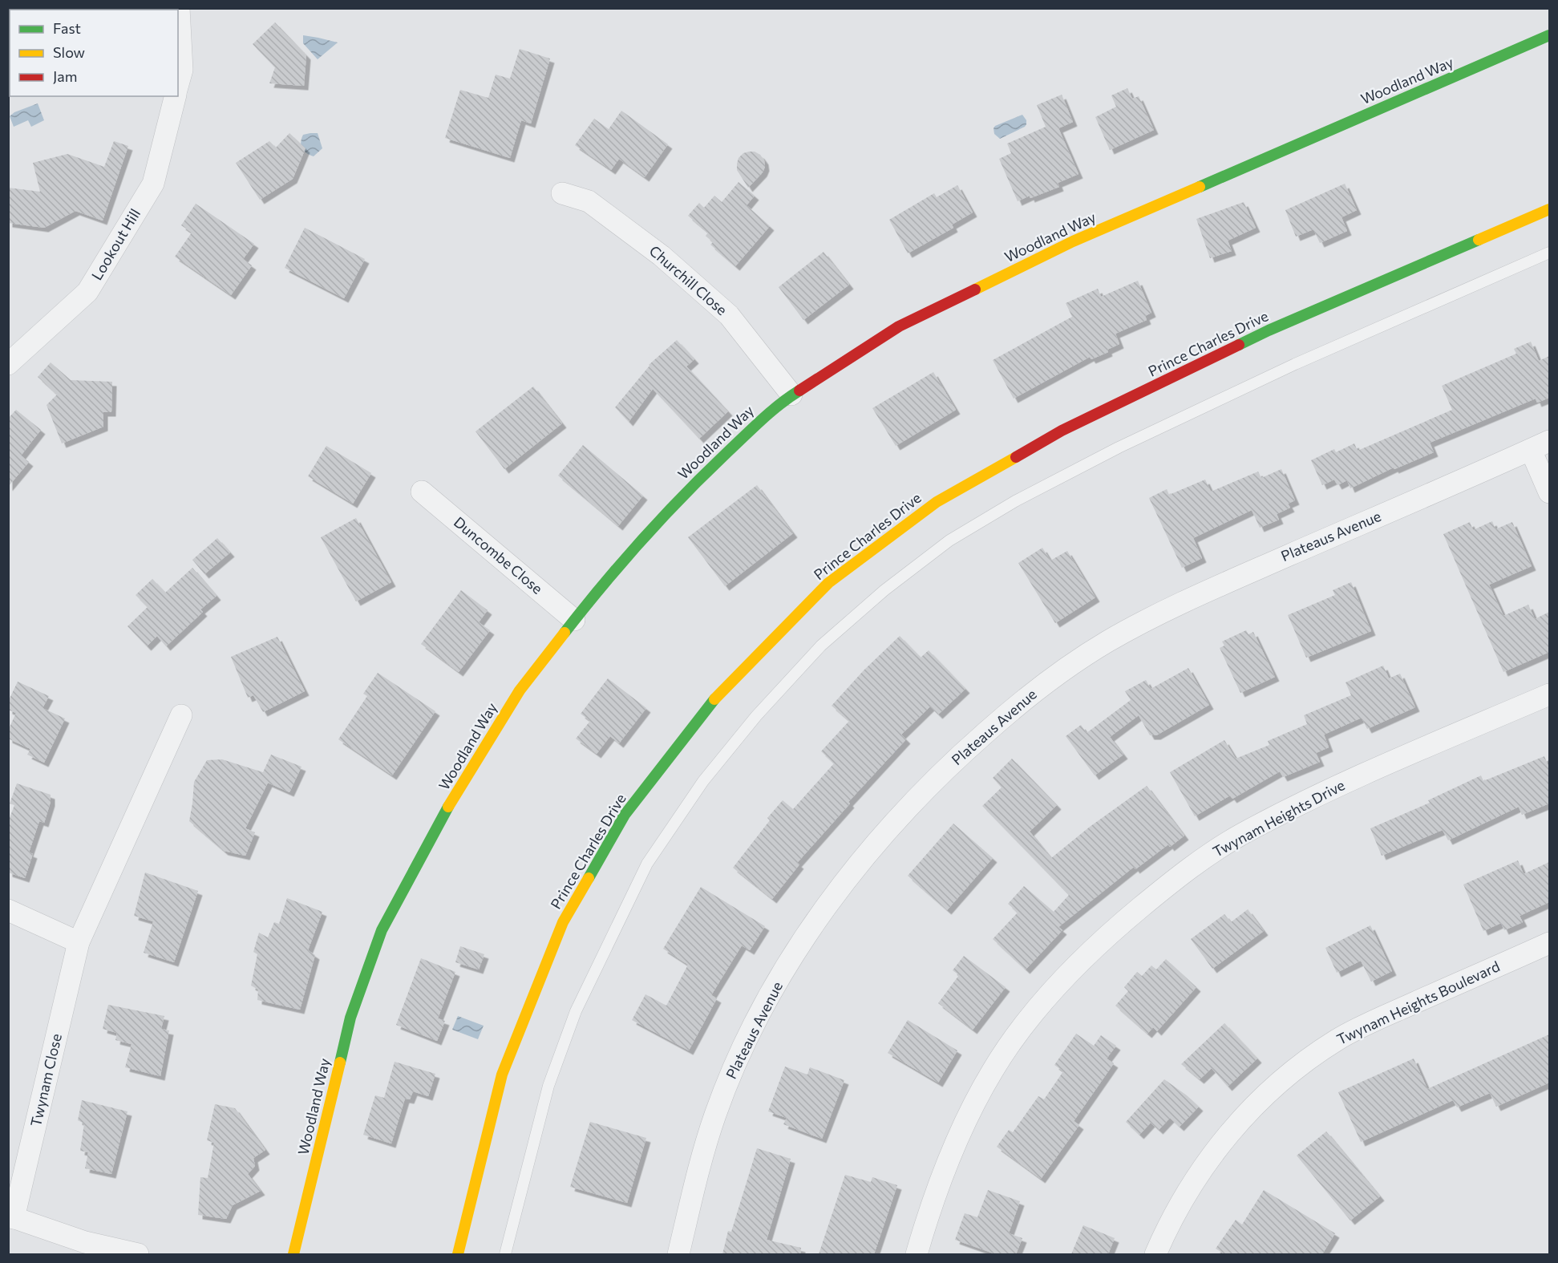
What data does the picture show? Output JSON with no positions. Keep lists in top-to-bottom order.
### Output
{
  "streets": {
    "main road": ["Woodland Way", "Prince Charles Drive"],
    "street": [
      "Lookout Hill",
      "Churchill Close",
      "Plateaus Avenue",
      "Duncombe Close",
      "Twynam Heights Drive",
      "Twynam Heights Boulevard",
      "Twynam Close"
    ]
  },
  "crossings": [
    ["Woodland Way", "Churchill Close"],
    ["Woodland Way", "Duncombe Close"]
  ],
  "legend": ["Fast", "Slow", "Jam"]
}
